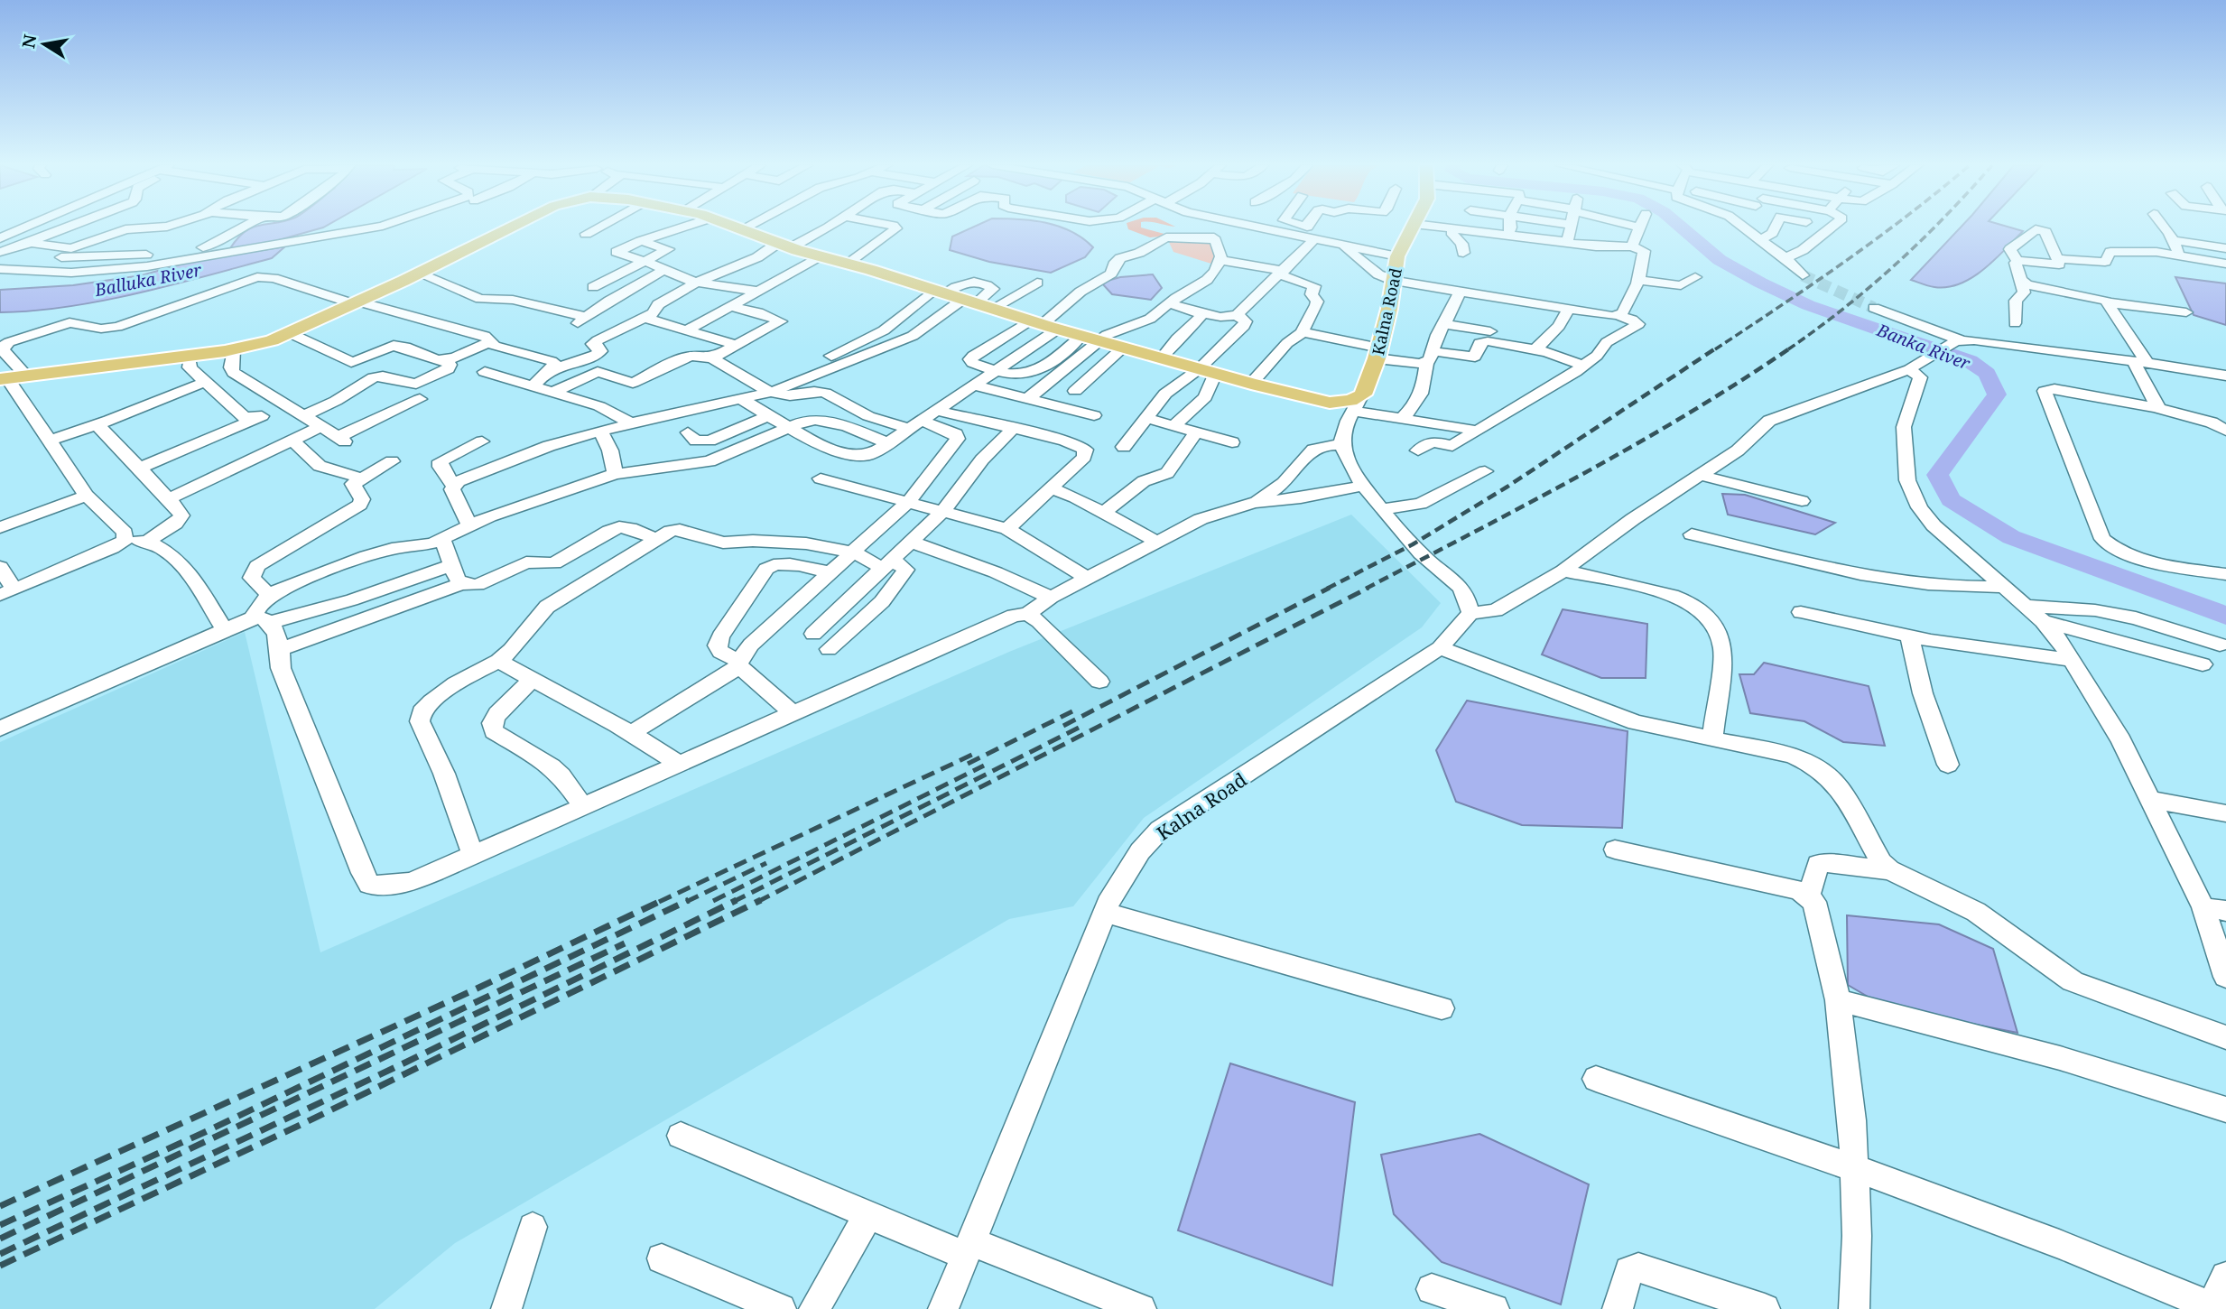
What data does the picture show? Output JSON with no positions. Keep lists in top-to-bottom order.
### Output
{
  "streets": {
    "main road": ["Kalna Road"]
  },
  "water": ["Balluka River", "Banka River"],
  "north": "left"
}
